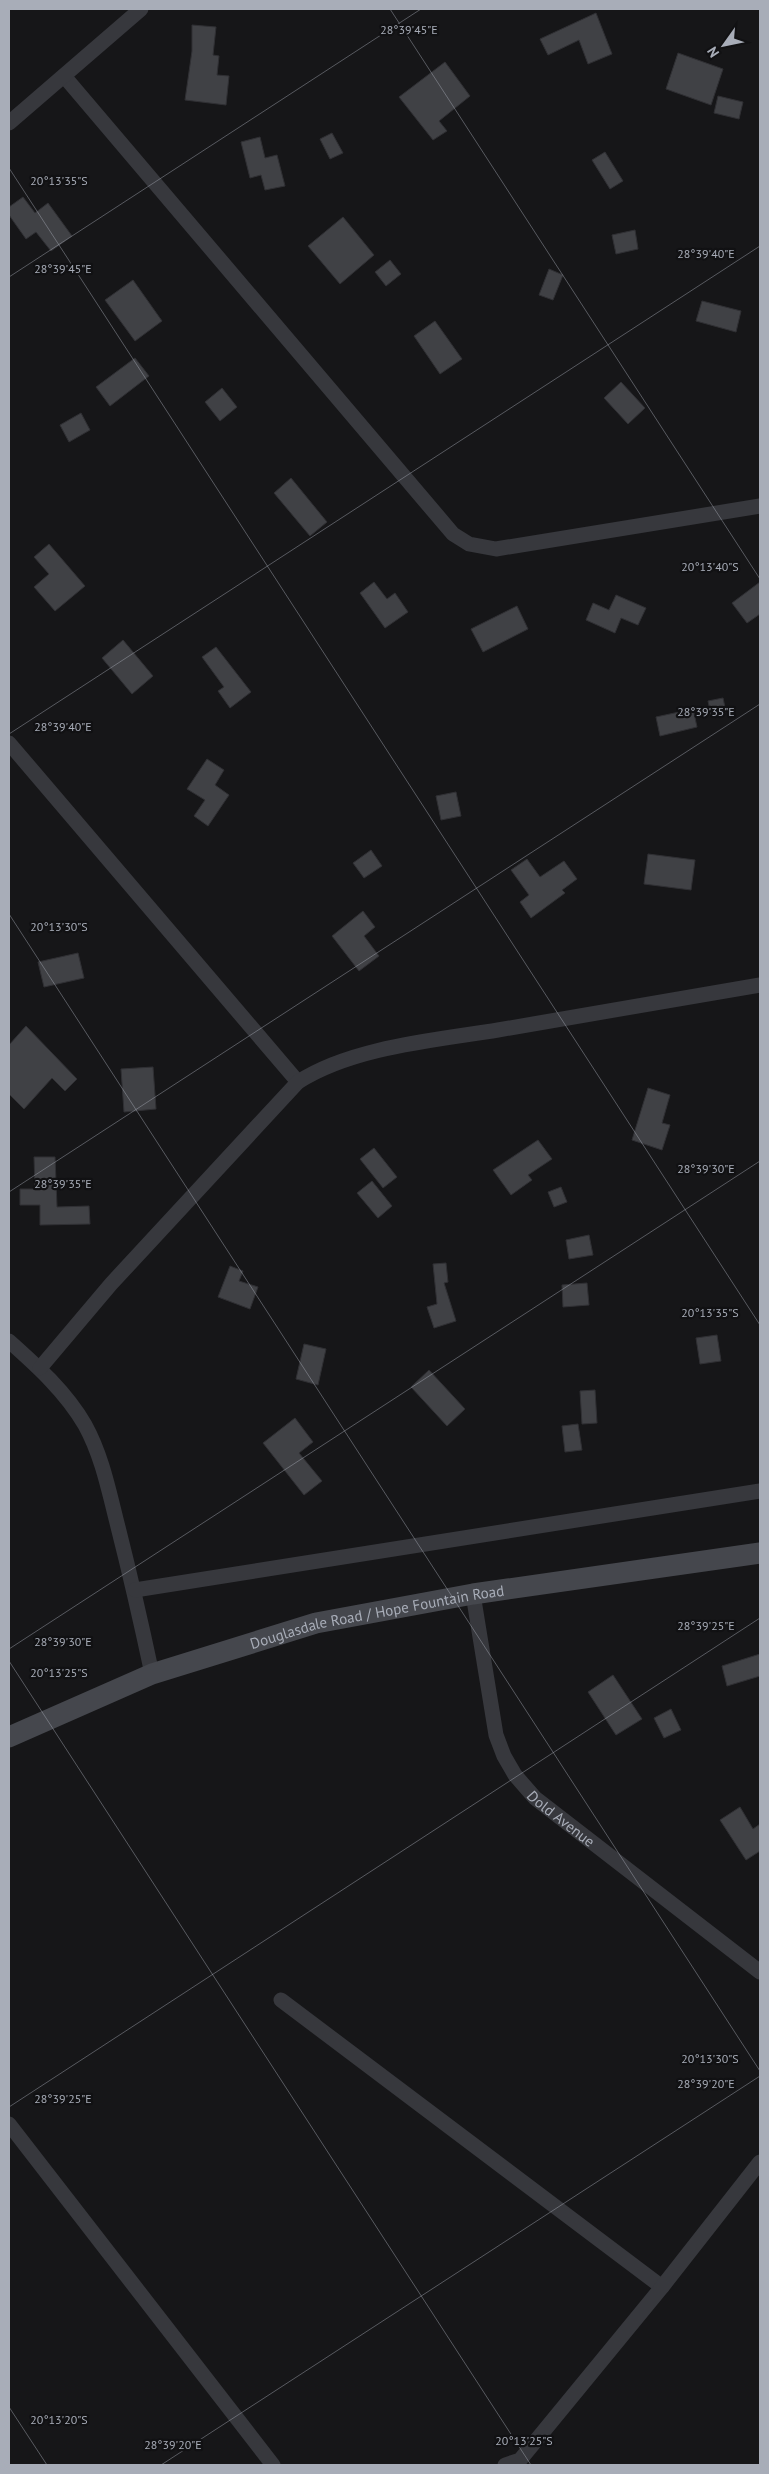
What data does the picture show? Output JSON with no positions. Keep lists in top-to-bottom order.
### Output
{
  "streets": {
    "main road": ["Douglasdale Road / Hope Fountain Road"],
    "street": ["Dold Avenue"]
  },
  "crossings": [
    ["Douglasdale Road / Hope Fountain Road", "Dold Avenue"]
  ],
  "north": "bottom left",
  "coordinates": [
    "28°39'45\"E",
    "20°13'35\"S",
    "28°39'40\"E",
    "20°13'40\"S",
    "28°39'35\"E",
    "20°13'30\"S",
    "28°39'30\"E",
    "28°39'25\"E",
    "20°13'25\"S",
    "28°39'20\"E",
    "20°13'20\"S"
  ]
}
